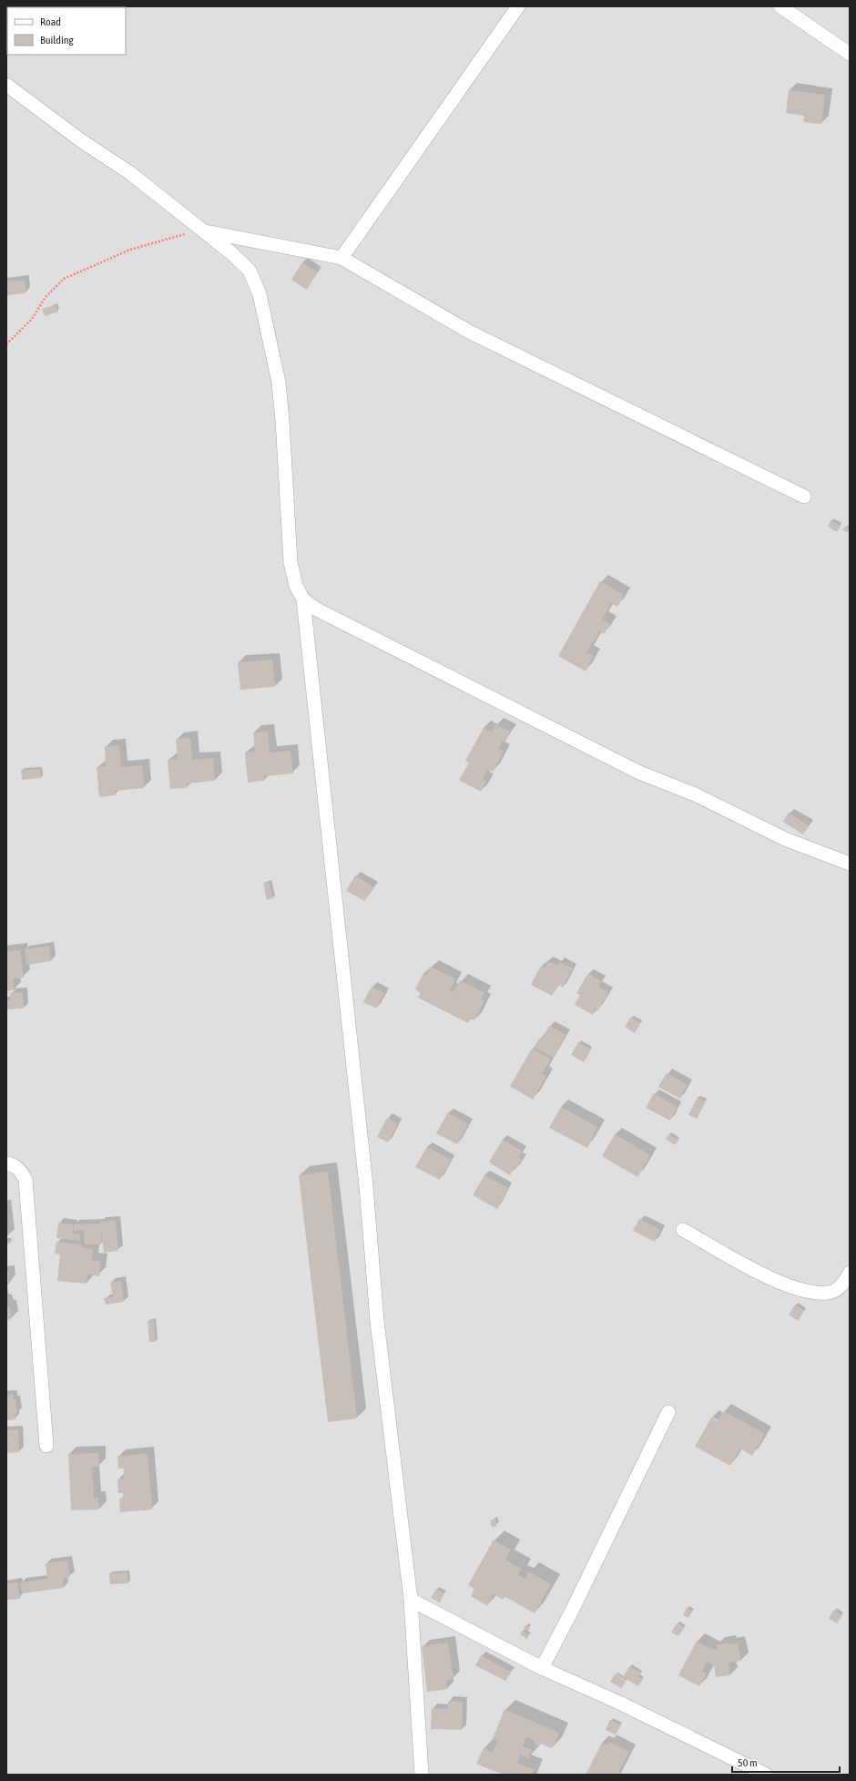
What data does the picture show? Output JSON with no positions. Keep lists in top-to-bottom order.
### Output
{
  "legend": ["Road", "Building"],
  "scale_bar": "50 m"
}
